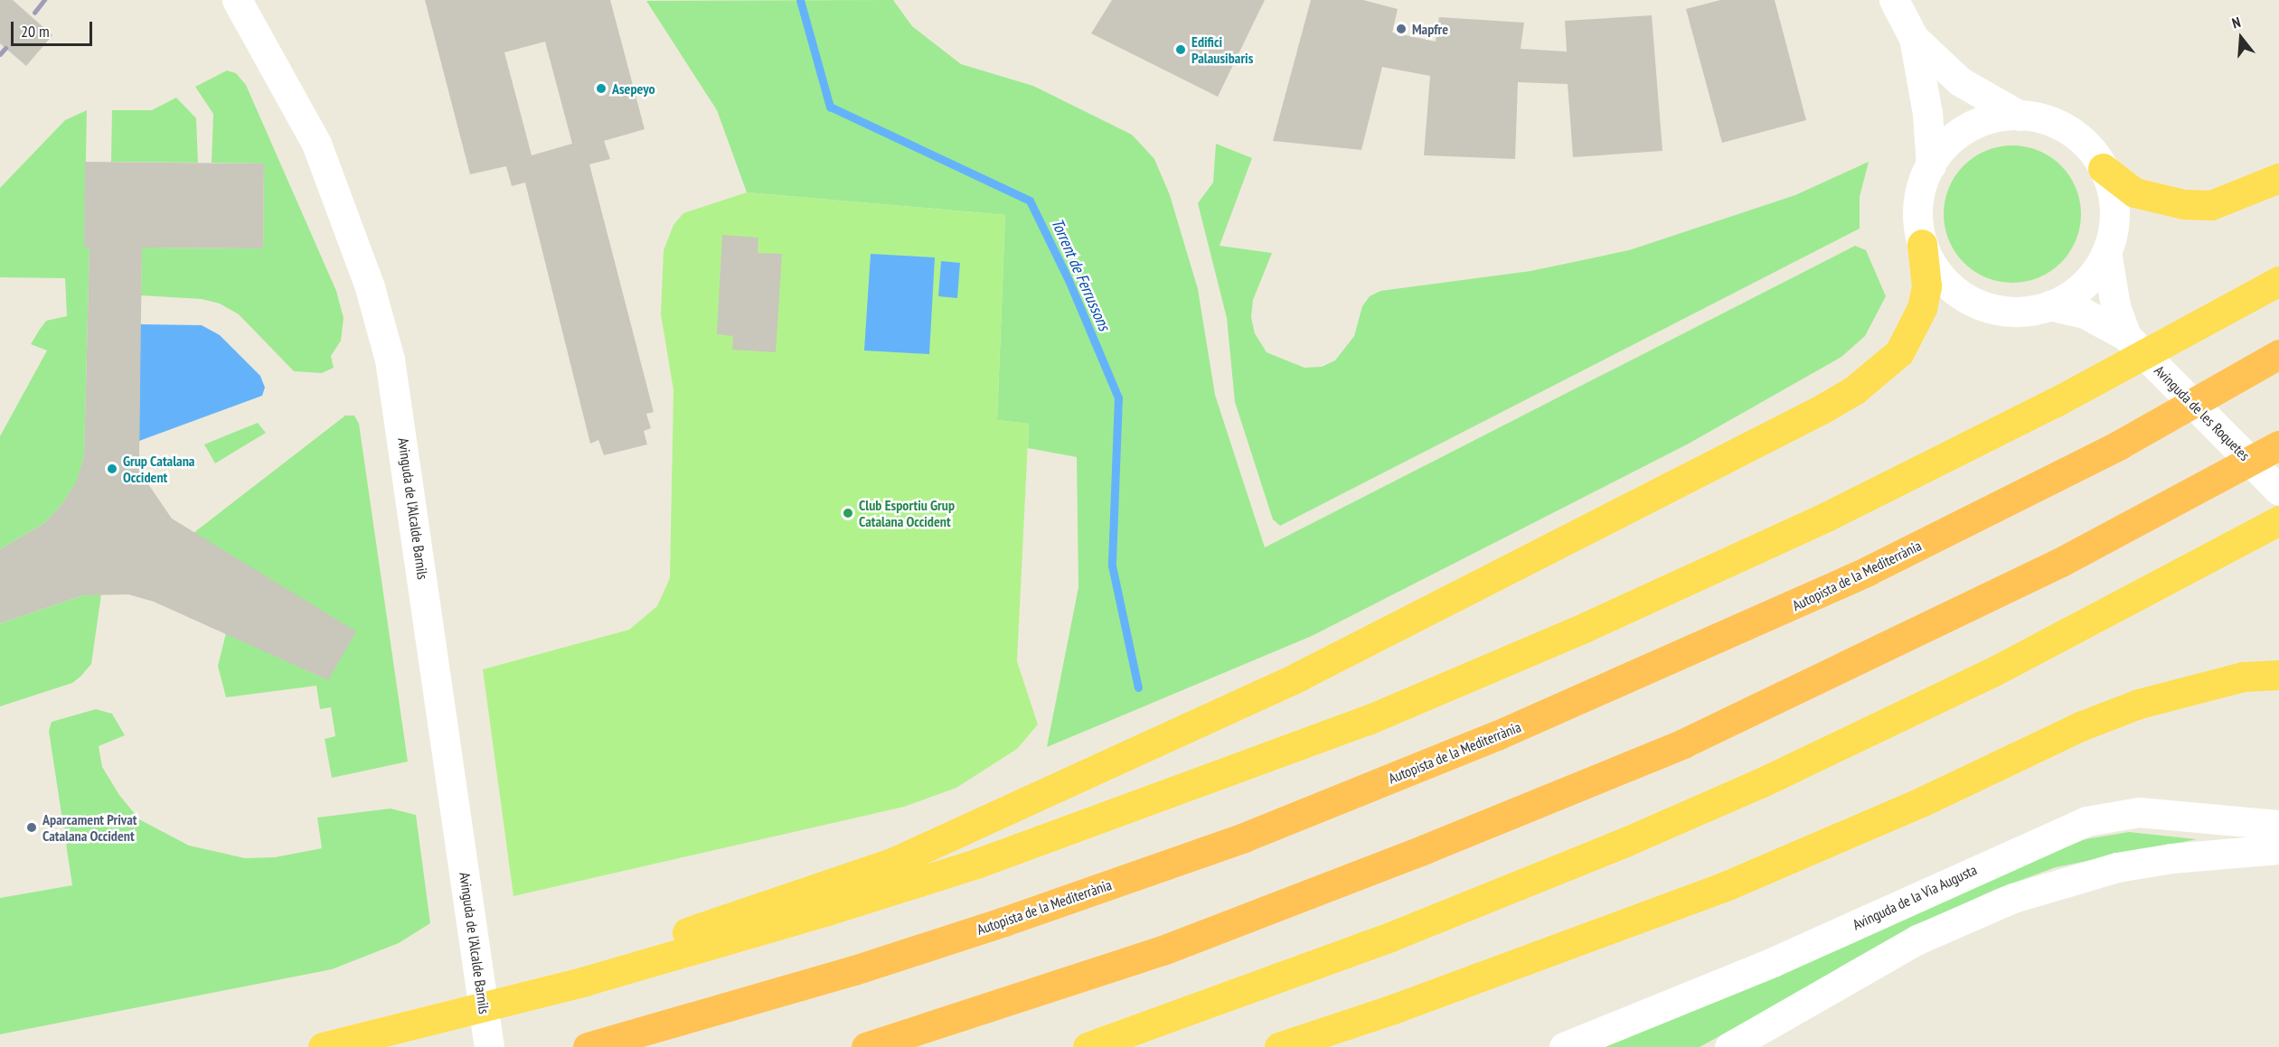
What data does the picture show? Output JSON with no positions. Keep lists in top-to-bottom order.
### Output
{
  "streets": {
    "highway": ["Autopista de la Mediterrània"],
    "street": ["Avinguda de les Roquetes", "Avinguda de l'Alcalde Barnils", "Avinguda de la Via Augusta"]
  },
  "water": ["Torrent de Ferrussons"],
  "places": [
    "Mapfre",
    "Edifici Palausibaris",
    "Asepeyo",
    "Grup Catalana Occident",
    "Club Esportiu Grup Catalana Occident",
    "Aparcament Privat Catalana Occident"
  ],
  "scale_bar": "20 m",
  "north": "top"
}
